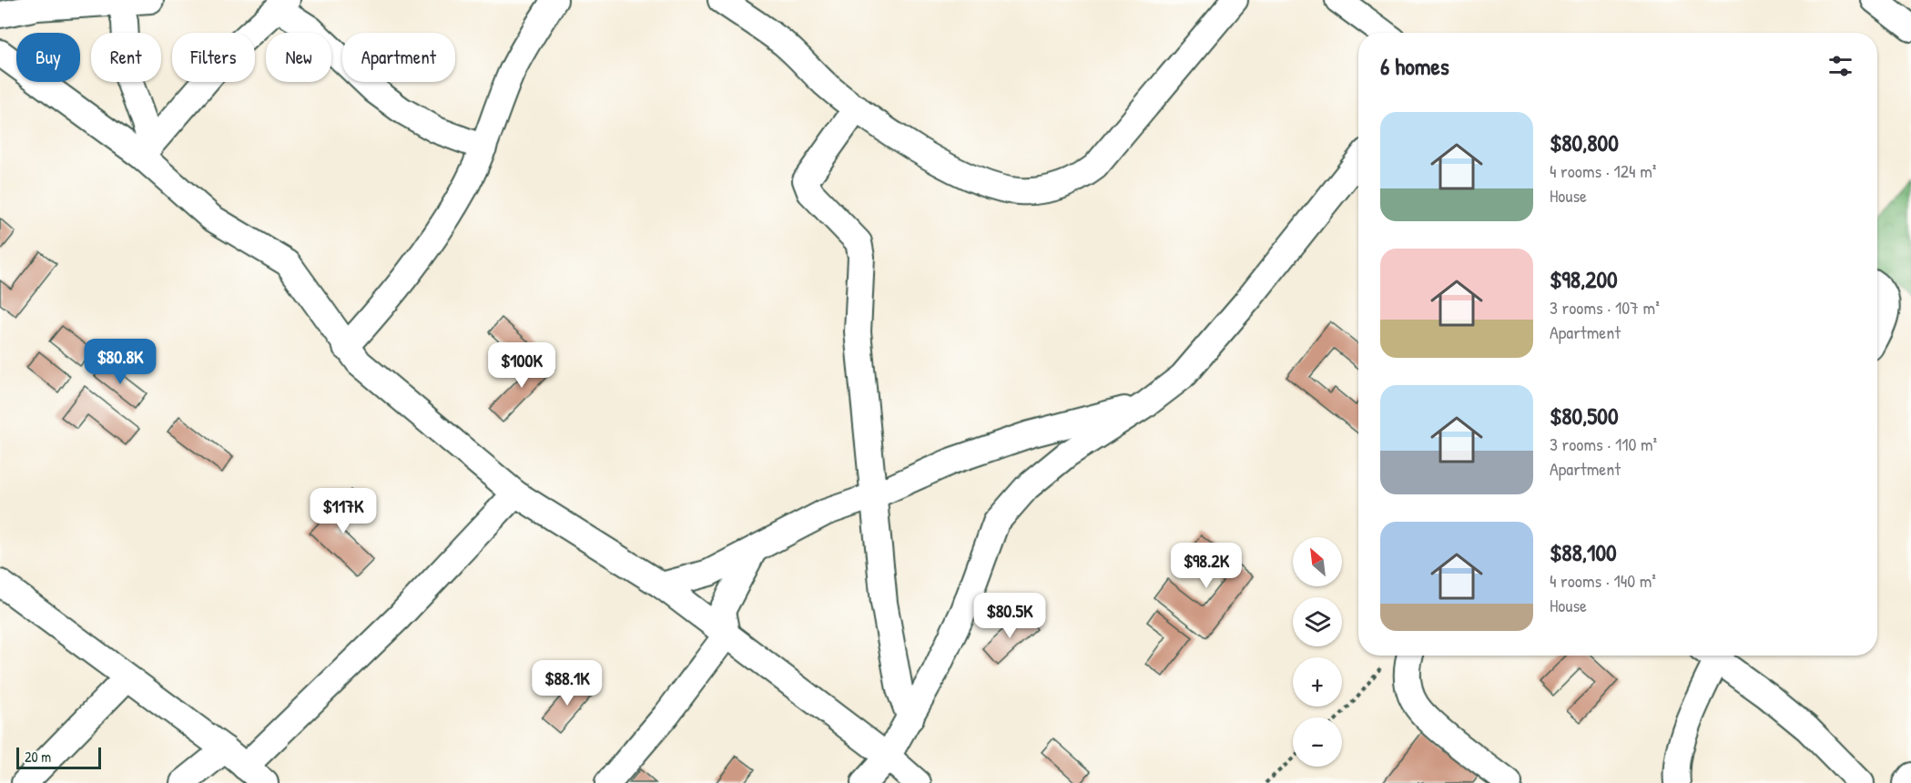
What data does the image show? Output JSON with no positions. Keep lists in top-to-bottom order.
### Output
{
  "scale_bar": "20 m",
  "north": "top left",
  "page": {
    "chip": [
      "Buy",
      "Rent",
      "Filters",
      "New",
      "Apartment"
    ],
    "heading": "6 homes",
    "list": [
      {
        "name": "$80,800",
        "note": "4 rooms · 124 m² · House"
      },
      {
        "name": "$98,200",
        "note": "3 rooms · 107 m² · Apartment"
      },
      {
        "name": "$80,500",
        "note": "3 rooms · 110 m² · Apartment"
      },
      {
        "name": "$88,100",
        "note": "4 rooms · 140 m² · House"
      }
    ],
    "price": [
      "$80.8K",
      "$100K",
      "$117K",
      "$98.2K",
      "$80.5K",
      "$88.1K"
    ],
    "map_buttons": ["+", "−"],
    "scale": "20 m"
  }
}
